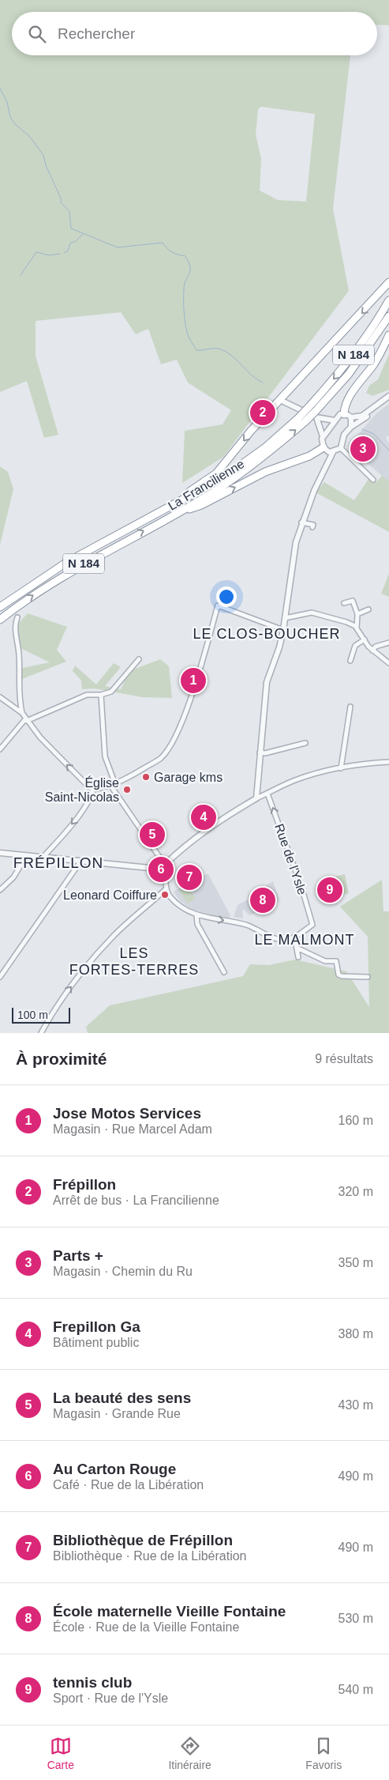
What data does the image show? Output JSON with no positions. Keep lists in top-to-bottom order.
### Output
{
  "streets": {
    "highway": ["N 184", "La Francilienne"],
    "street": ["Rue de l'Ysle"]
  },
  "one_way": ["Rue de l'Ysle"],
  "districts": [
    "LE CLOS-BOUCHER",
    "FRÉPILLON",
    "LE MALMONT",
    "LES FORTES-TERRES"
  ],
  "places": ["Garage kms", "Église Saint-Nicolas", "Leonard Coiffure"],
  "scale_bar": "100 m",
  "page": {
    "search": "Rechercher",
    "pins": [
      "2",
      "3",
      "1",
      "4",
      "5",
      "6",
      "7",
      "9",
      "8"
    ],
    "scale": "100 m",
    "heading": ["À proximité", "9 résultats"],
    "list": [
      {
        "mark": "1",
        "name": "Jose Motos Services",
        "note": "Magasin · Rue Marcel Adam",
        "value": "160 m"
      },
      {
        "mark": "2",
        "name": "Frépillon",
        "note": "Arrêt de bus · La Francilienne",
        "value": "320 m"
      },
      {
        "mark": "3",
        "name": "Parts +",
        "note": "Magasin · Chemin du Ru",
        "value": "350 m"
      },
      {
        "mark": "4",
        "name": "Frepillon Ga",
        "note": "Bâtiment public",
        "value": "380 m"
      },
      {
        "mark": "5",
        "name": "La beauté des sens",
        "note": "Magasin · Grande Rue",
        "value": "430 m"
      },
      {
        "mark": "6",
        "name": "Au Carton Rouge",
        "note": "Café · Rue de la Libération",
        "value": "490 m"
      },
      {
        "mark": "7",
        "name": "Bibliothèque de Frépillon",
        "note": "Bibliothèque · Rue de la Libération",
        "value": "490 m"
      },
      {
        "mark": "8",
        "name": "École maternelle Vieille Fontaine",
        "note": "École · Rue de la Vieille Fontaine",
        "value": "530 m"
      },
      {
        "mark": "9",
        "name": "tennis club",
        "note": "Sport · Rue de l'Ysle",
        "value": "540 m"
      }
    ],
    "nav": ["Carte", "Itinéraire", "Favoris"]
  }
}
